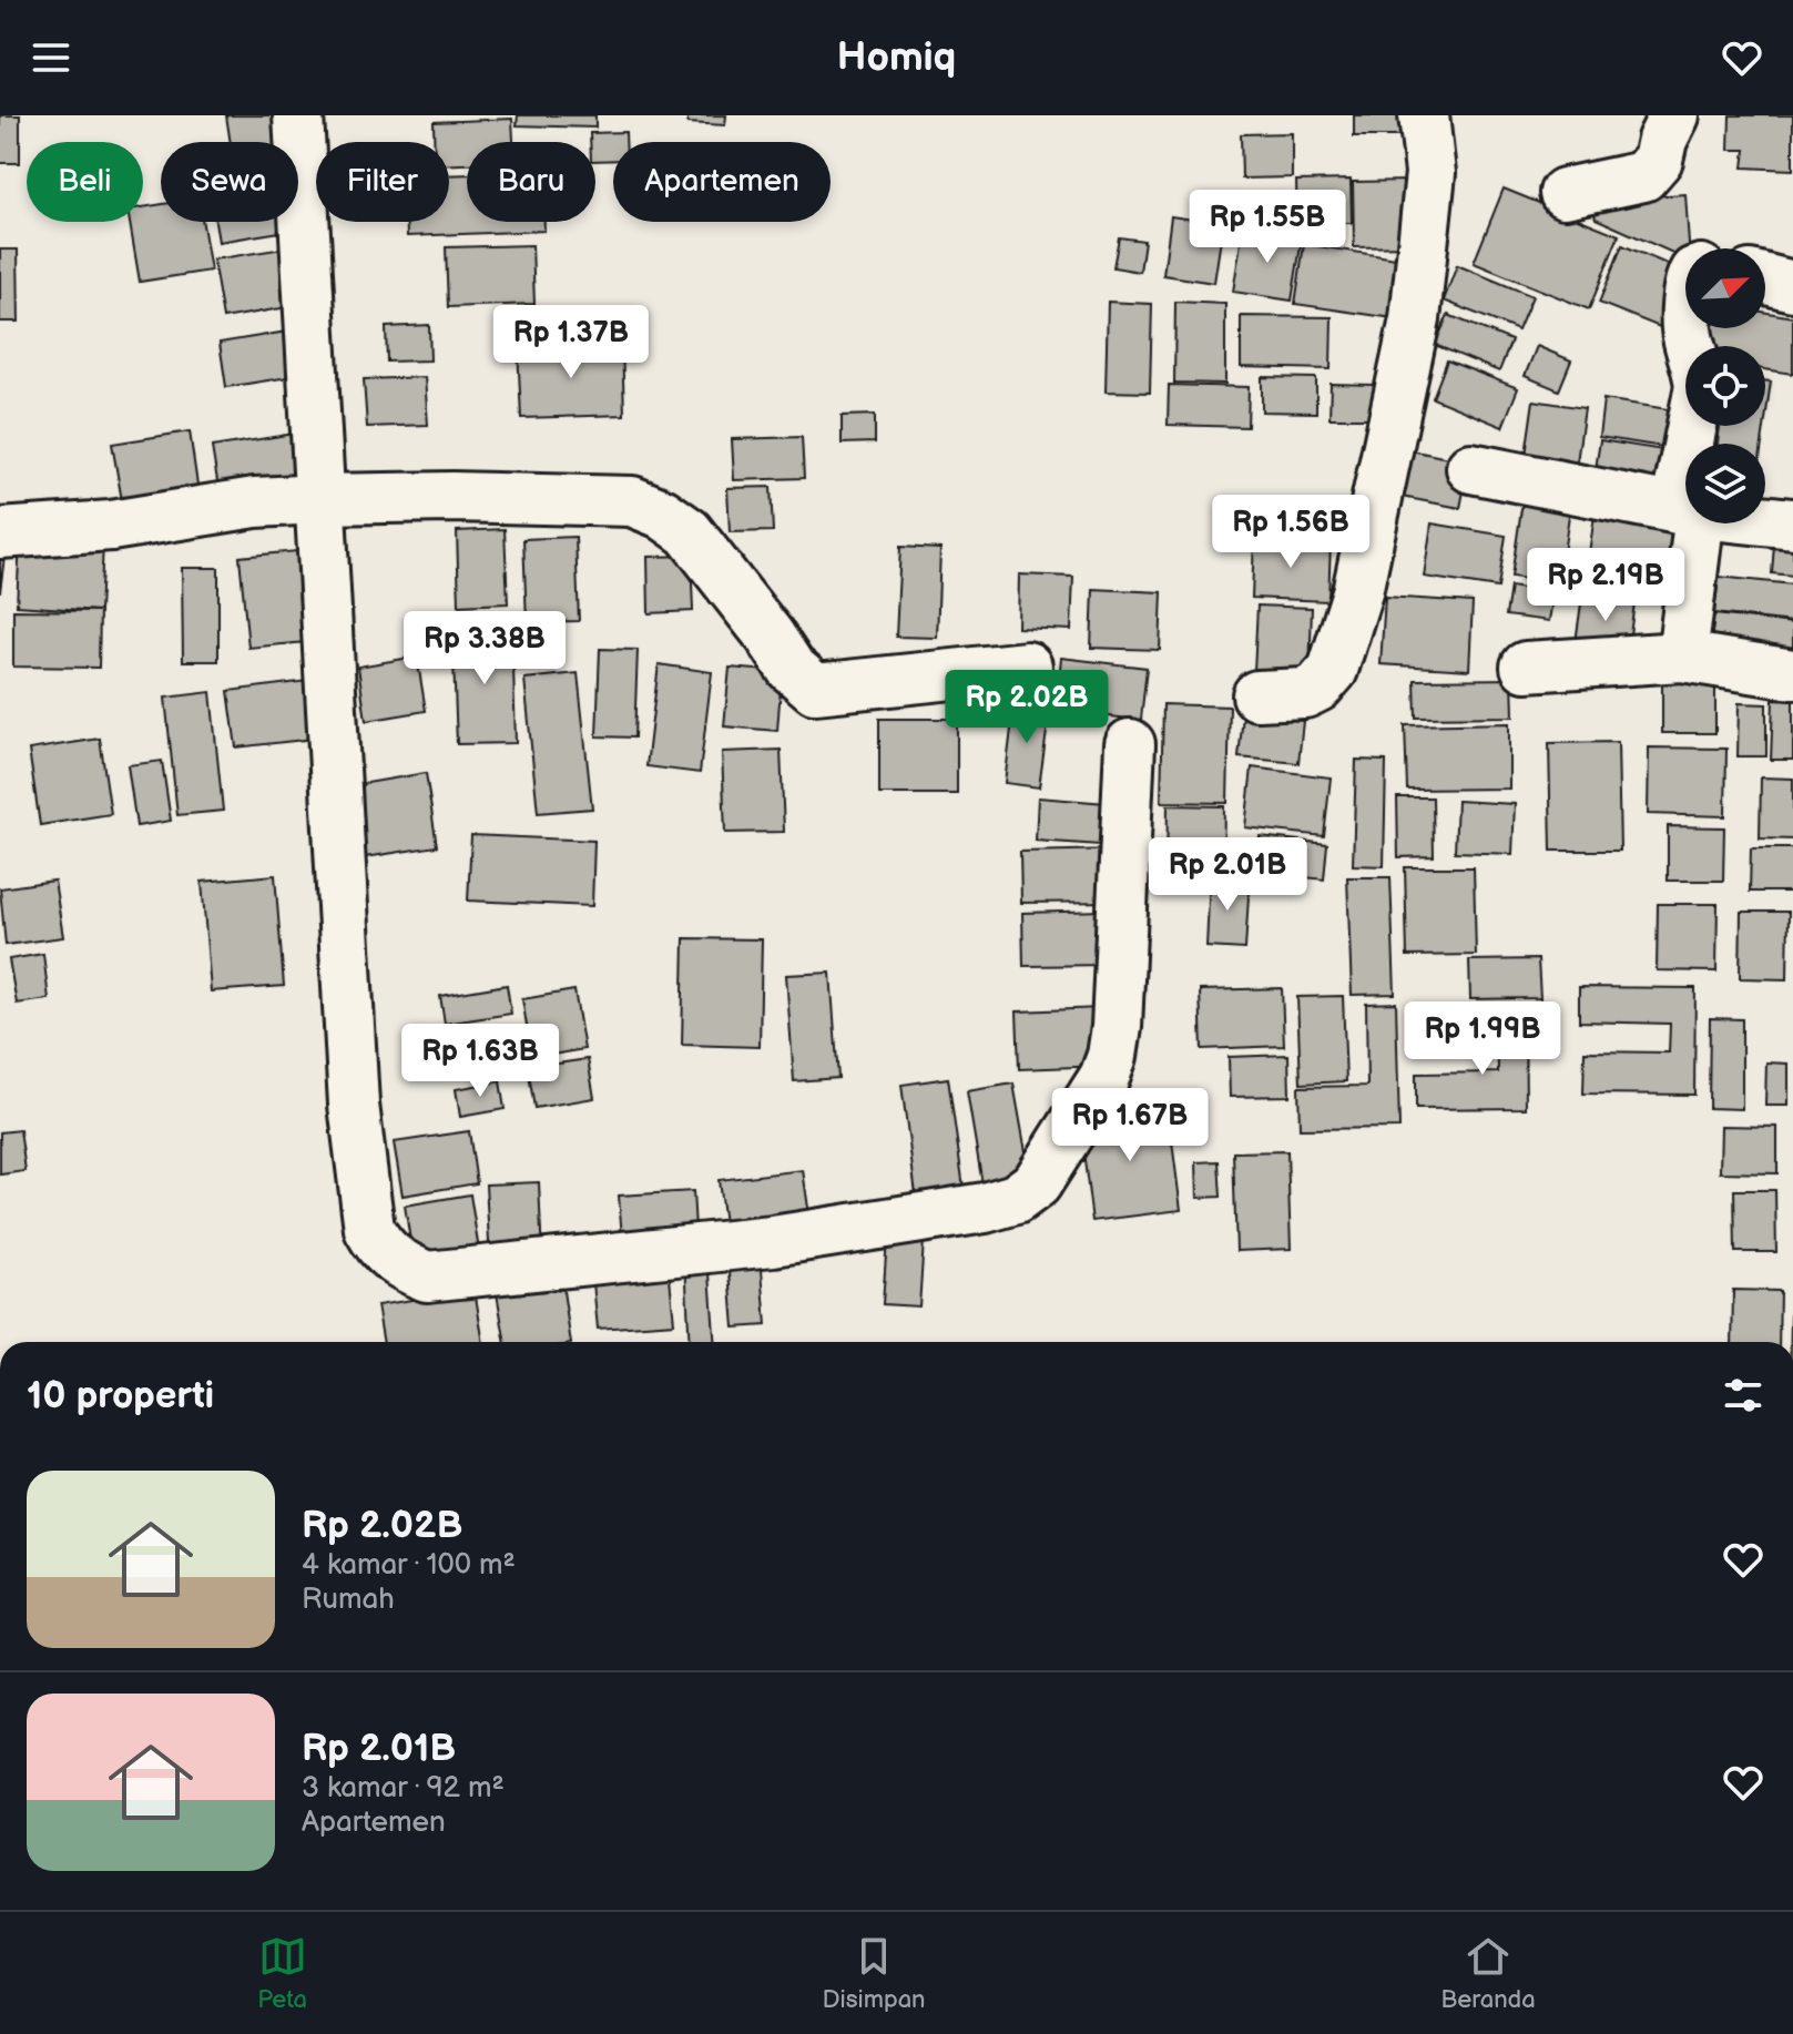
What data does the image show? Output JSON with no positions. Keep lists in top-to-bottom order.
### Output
{
  "north": "top right",
  "page": {
    "header": "Homiq",
    "chip": [
      "Beli",
      "Sewa",
      "Filter",
      "Baru",
      "Apartemen"
    ],
    "price": [
      "Rp 1.55B",
      "Rp 1.37B",
      "Rp 1.56B",
      "Rp 2.19B",
      "Rp 3.38B",
      "Rp 2.02B",
      "Rp 2.01B",
      "Rp 1.99B",
      "Rp 1.63B",
      "Rp 1.67B"
    ],
    "heading": "10 properti",
    "list": [
      {
        "name": "Rp 2.02B",
        "note": "4 kamar · 100 m² · Rumah"
      },
      {
        "name": "Rp 2.01B",
        "note": "3 kamar · 92 m² · Apartemen"
      }
    ],
    "tabs": ["Peta", "Disimpan", "Beranda"]
  }
}
